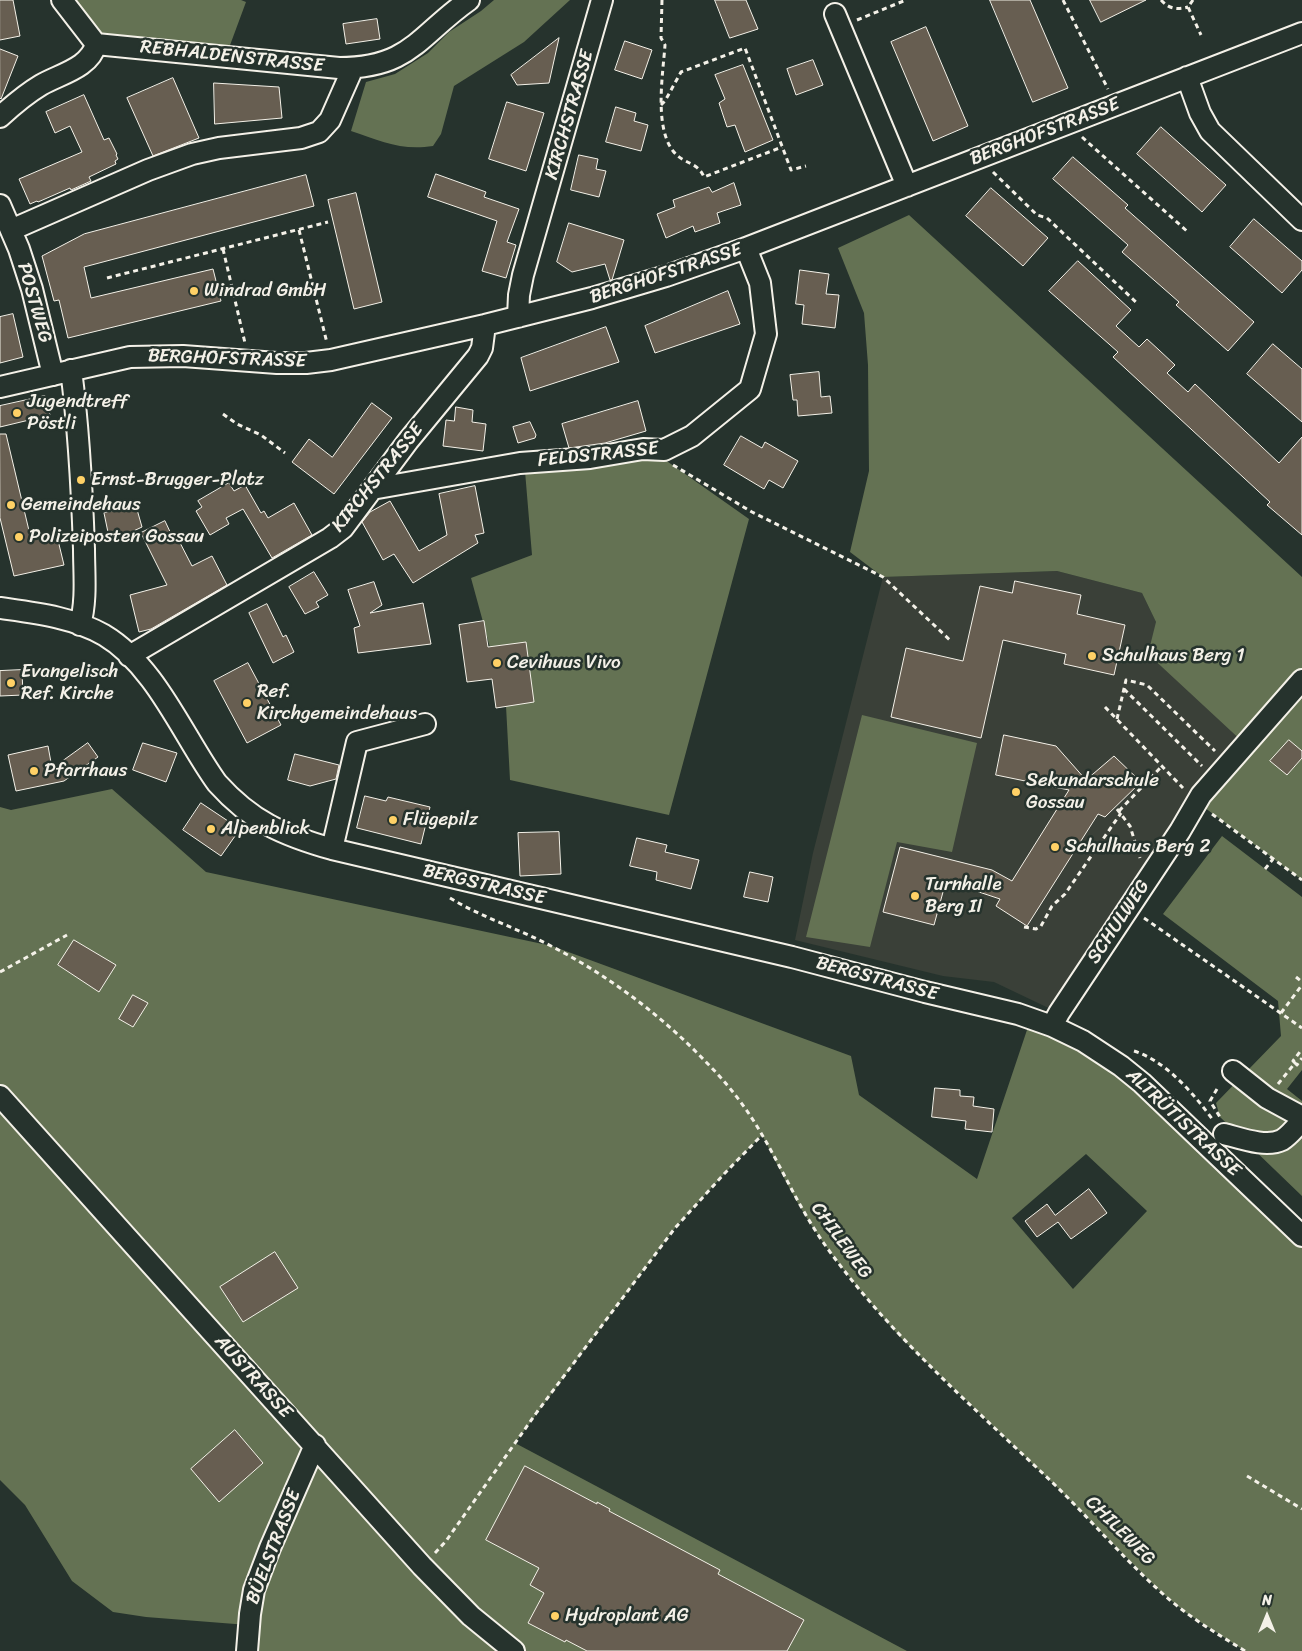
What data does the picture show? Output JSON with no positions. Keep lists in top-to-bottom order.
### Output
{
  "streets": {
    "street": [
      "REBHALDENSTRASSE",
      "KIRCHSTRASSE",
      "BERGHOFSTRASSE",
      "POSTWEG",
      "FELDSTRASSE",
      "BERGSTRASSE",
      "SCHULWEG",
      "ALTRÜTISTRASSE",
      "AUSTRASSE",
      "BÜELSTRASSE"
    ],
    "path": ["CHILEWEG"]
  },
  "crossings": [
    ["KIRCHSTRASSE", "BERGHOFSTRASSE"],
    ["KIRCHSTRASSE", "FELDSTRASSE"],
    ["KIRCHSTRASSE", "BERGSTRASSE"],
    ["BERGHOFSTRASSE", "POSTWEG"],
    ["BERGHOFSTRASSE", "FELDSTRASSE"],
    ["BERGSTRASSE", "SCHULWEG"],
    ["BERGSTRASSE", "ALTRÜTISTRASSE"],
    ["SCHULWEG", "ALTRÜTISTRASSE"],
    ["AUSTRASSE", "BÜELSTRASSE"]
  ],
  "places": [
    "Windrad GmbH",
    "Jugendtreff Pöstli",
    "Ernst-Brugger-Platz",
    "Gemeindehaus",
    "Polizeiposten Gossau",
    "Schulhaus Berg 1",
    "Cevihuus Vivo",
    "Evangelisch Ref. Kirche",
    "Ref. Kirchgemeindehaus",
    "Pfarrhaus",
    "Sekundarschule Gossau",
    "Flügepilz",
    "Alpenblick",
    "Schulhaus Berg 2",
    "Turnhalle Berg II",
    "Hydroplant AG"
  ],
  "north": "top"
}
